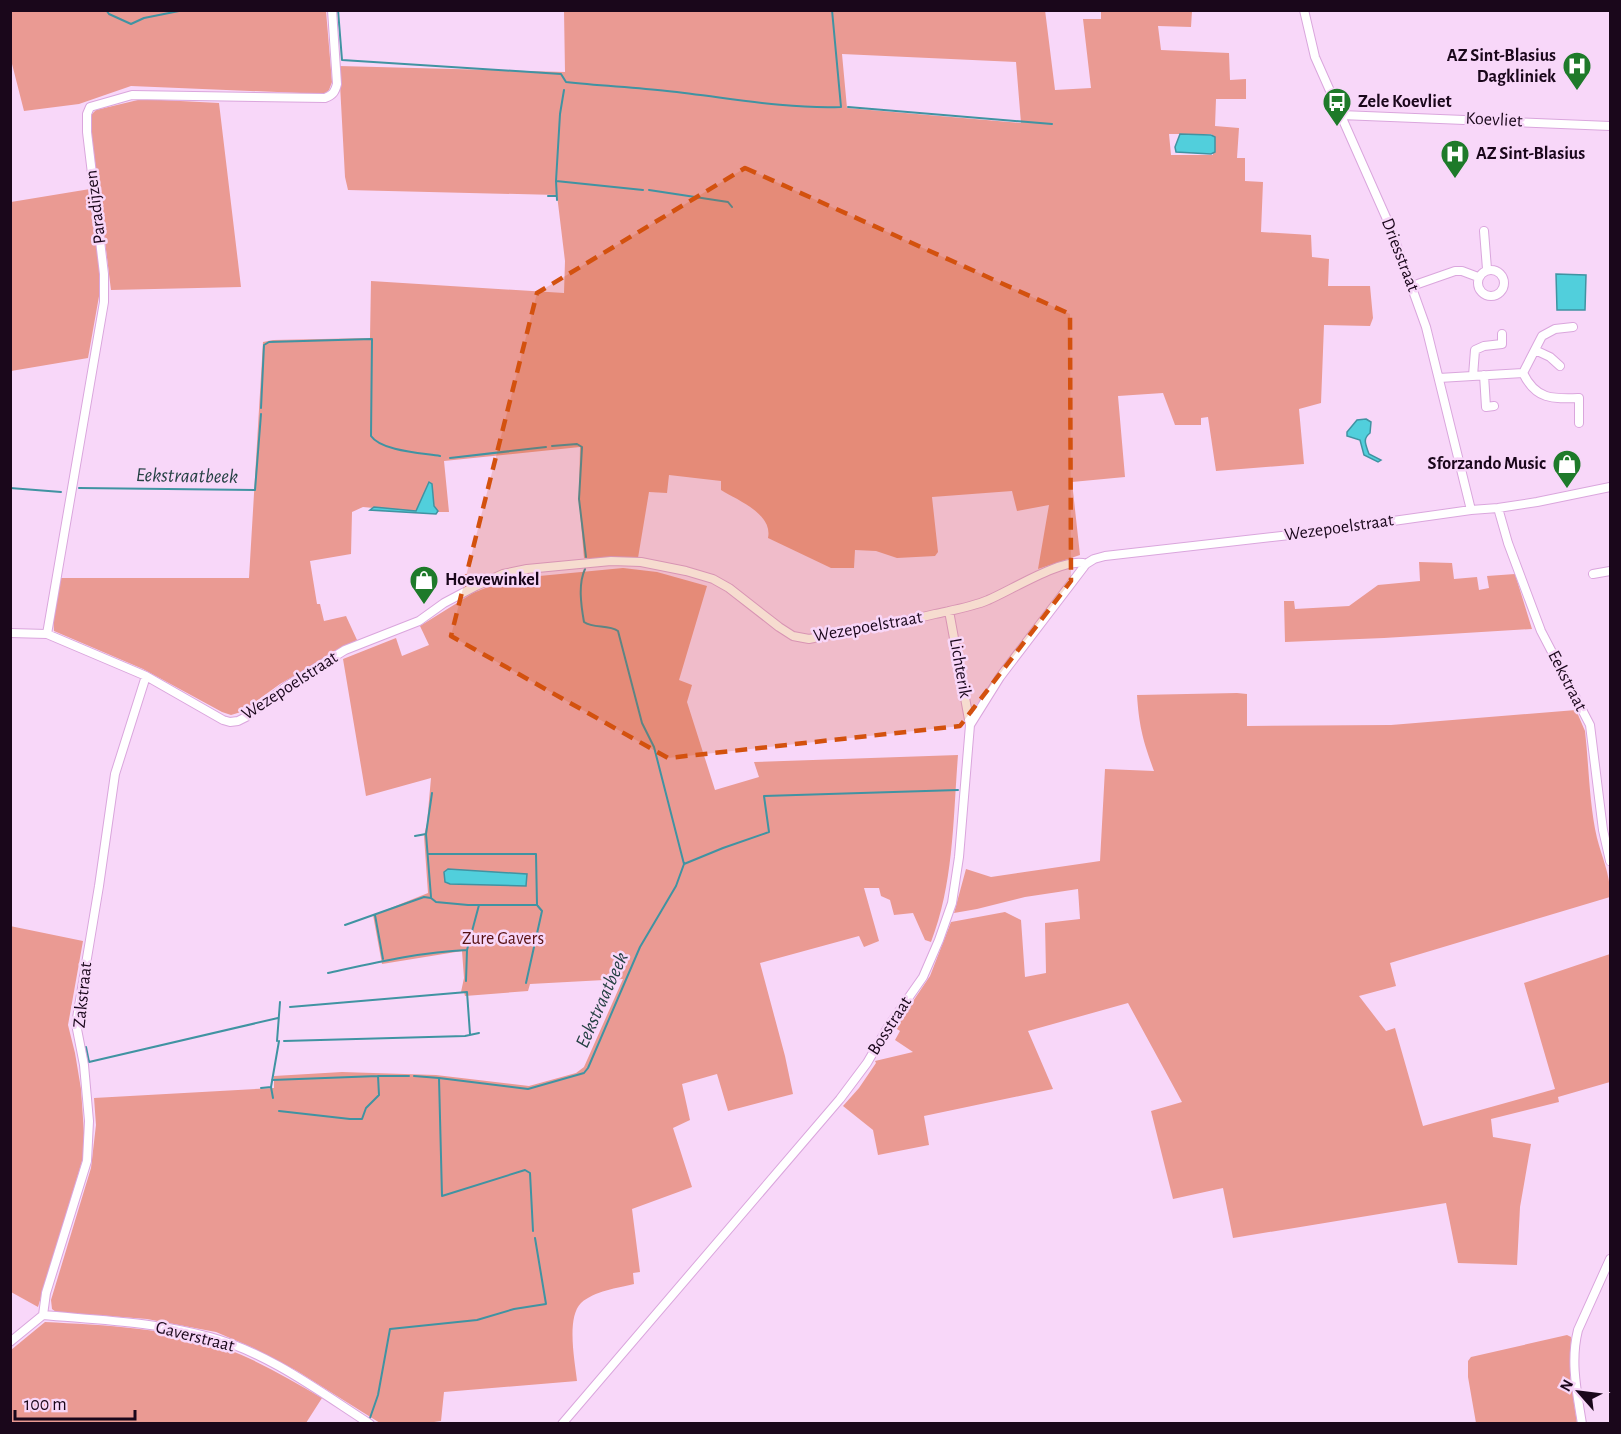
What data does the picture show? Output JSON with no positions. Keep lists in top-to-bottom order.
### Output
{
  "streets": {
    "street": [
      "Koevliet",
      "Paradijzen",
      "Driesstraat",
      "Wezepoelstraat",
      "Lichterik",
      "Eekstraat",
      "Zakstraat",
      "Bosstraat",
      "Gaverstraat"
    ]
  },
  "crossings": [
    ["Koevliet", "Driesstraat"],
    ["Paradijzen", "Wezepoelstraat"],
    ["Driesstraat", "Wezepoelstraat"],
    ["Wezepoelstraat", "Lichterik"],
    ["Wezepoelstraat", "Eekstraat"],
    ["Wezepoelstraat", "Zakstraat"],
    ["Wezepoelstraat", "Bosstraat"],
    ["Lichterik", "Bosstraat"],
    ["Zakstraat", "Gaverstraat"]
  ],
  "water": ["Eekstraatbeek"],
  "parks": ["Zure Gavers"],
  "places": {
    "hospital": ["AZ Sint-Blasius Dagkliniek", "AZ Sint-Blasius"],
    "bus stop": ["Zele Koevliet"],
    "shop": ["Sforzando Music", "Hoevewinkel"]
  },
  "scale_bar": "100 m",
  "north": "top left"
}
